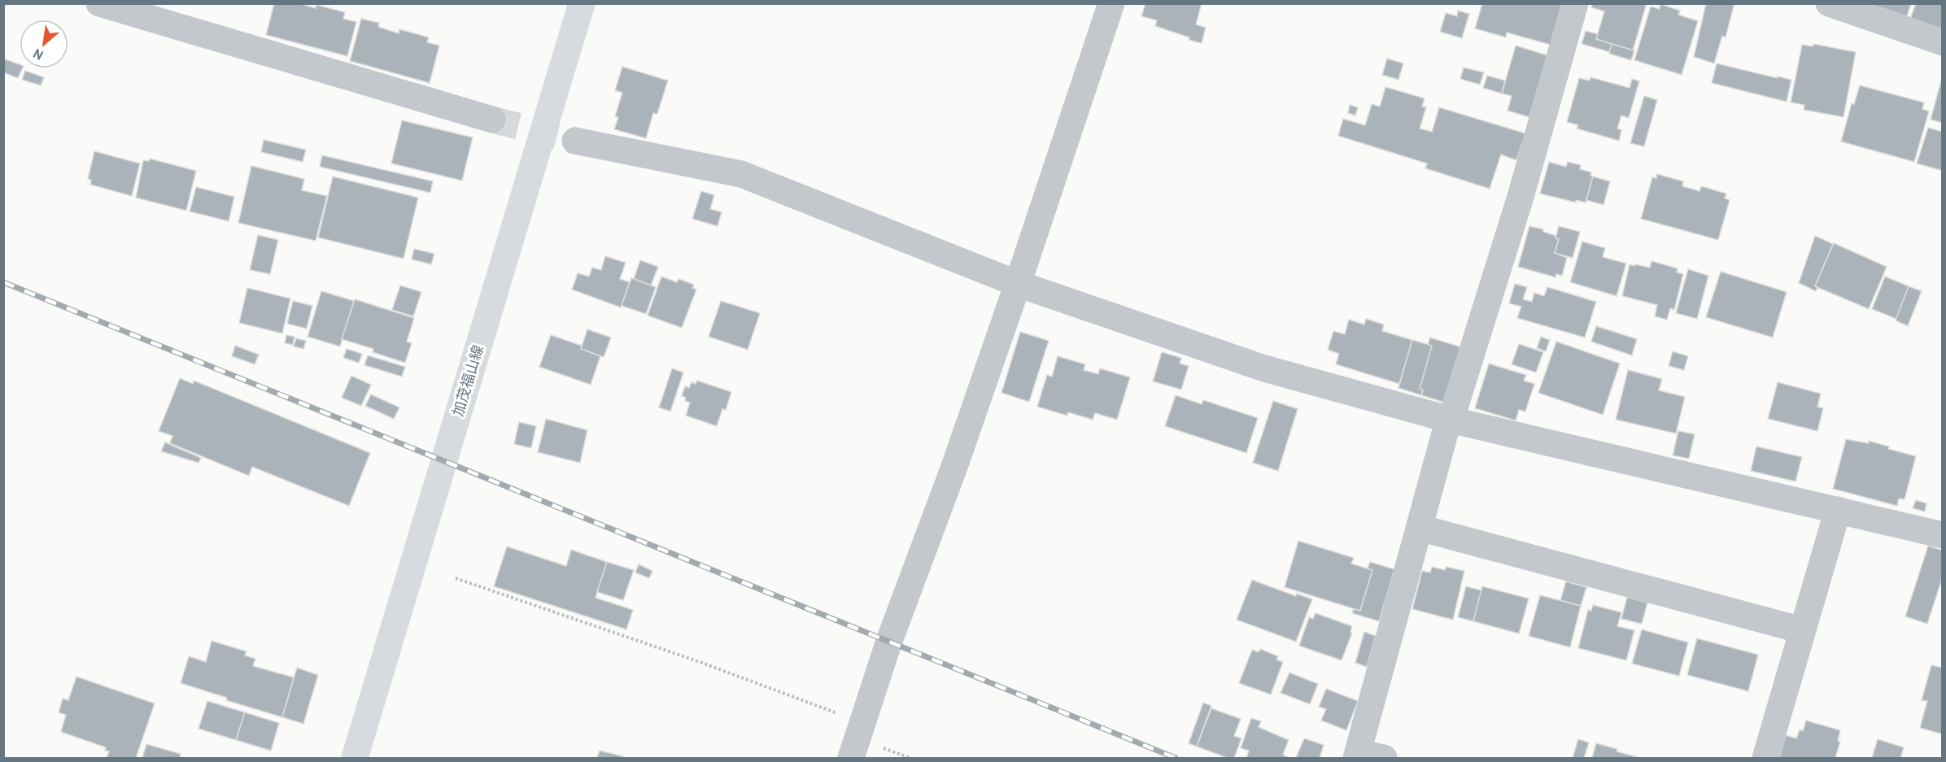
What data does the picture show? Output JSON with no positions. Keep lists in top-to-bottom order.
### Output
{
  "streets": {
    "main road": ["加茂福山線"]
  },
  "north": "bottom left"
}
